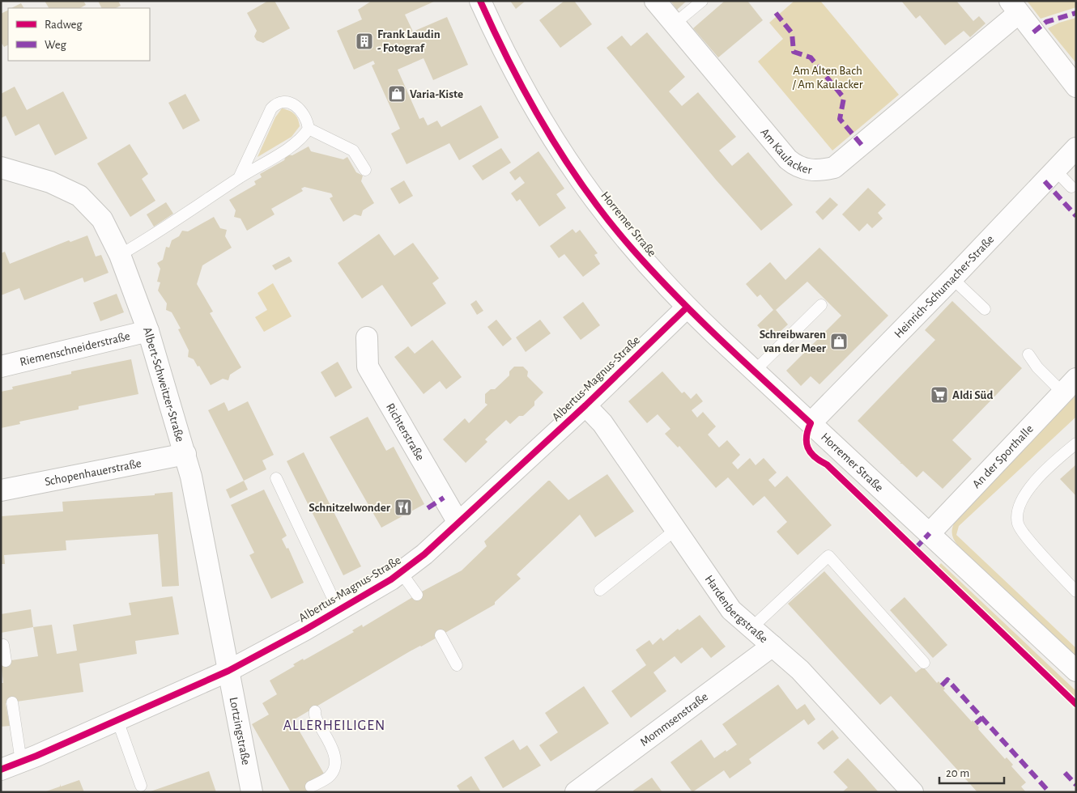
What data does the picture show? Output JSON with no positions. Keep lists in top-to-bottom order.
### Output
{
  "streets": {
    "street": [
      "Am Kaulacker",
      "Horremer Straße",
      "Heinrich-Schumacher-Straße",
      "Riemenschneiderstraße",
      "Albertus-Magnus-Straße",
      "Albert-Schweitzer-Straße",
      "Richterstraße",
      "An der Sporthalle",
      "Schopenhauerstraße",
      "Hardenbergstraße",
      "Mommsenstraße",
      "Lortzingstraße"
    ]
  },
  "crossings": [
    ["Horremer Straße", "Heinrich-Schumacher-Straße"],
    ["Horremer Straße", "Albertus-Magnus-Straße"],
    ["Horremer Straße", "An der Sporthalle"],
    ["Riemenschneiderstraße", "Albert-Schweitzer-Straße"],
    ["Albertus-Magnus-Straße", "Albert-Schweitzer-Straße"],
    ["Albertus-Magnus-Straße", "Richterstraße"],
    ["Albertus-Magnus-Straße", "Hardenbergstraße"],
    ["Albertus-Magnus-Straße", "Lortzingstraße"],
    ["Albert-Schweitzer-Straße", "Schopenhauerstraße"],
    ["Albert-Schweitzer-Straße", "Lortzingstraße"],
    ["Hardenbergstraße", "Mommsenstraße"]
  ],
  "districts": ["ALLERHEILIGEN"],
  "parks": ["Am Alten Bach / Am Kaulacker"],
  "places": {
    "building": ["Frank Laudin - Fotograf"],
    "shop": ["Varia-Kiste", "Schreibwaren van der Meer"],
    "supermarket": ["Aldi Süd"],
    "restaurant": ["Schnitzelwonder"]
  },
  "legend": ["Radweg", "Weg"],
  "scale_bar": "20 m"
}
